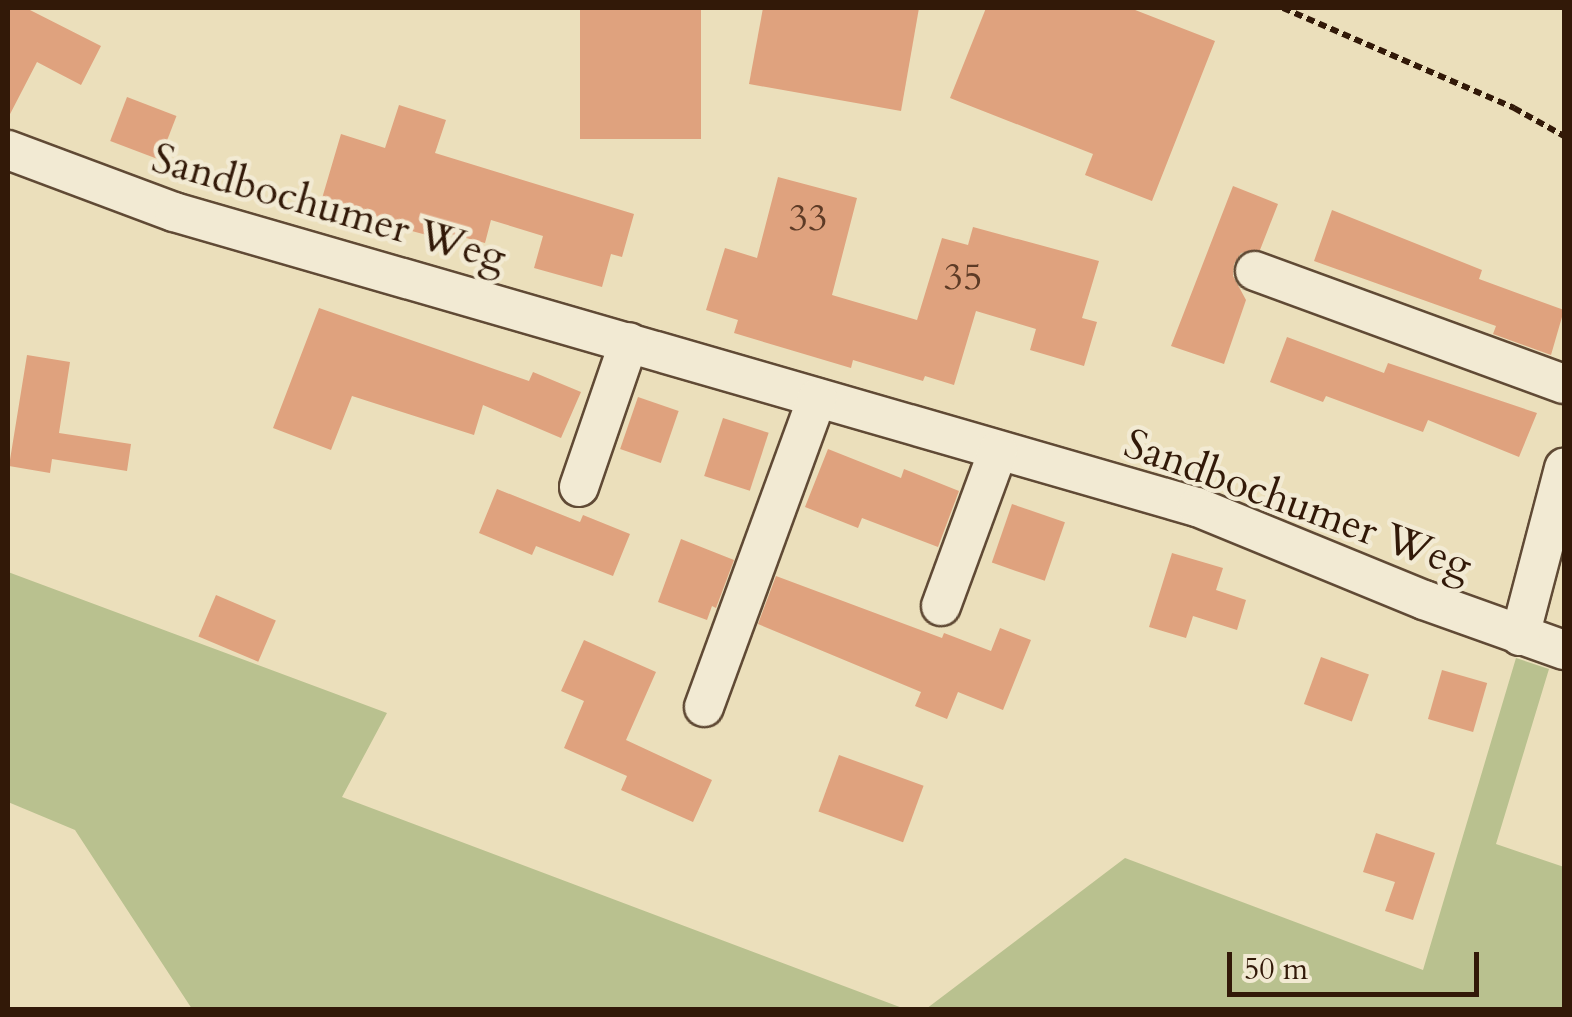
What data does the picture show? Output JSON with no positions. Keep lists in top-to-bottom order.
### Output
{
  "streets": {
    "street": ["Sandbochumer Weg"]
  },
  "house_numbers": ["33", "35"],
  "scale_bar": "50 m"
}
